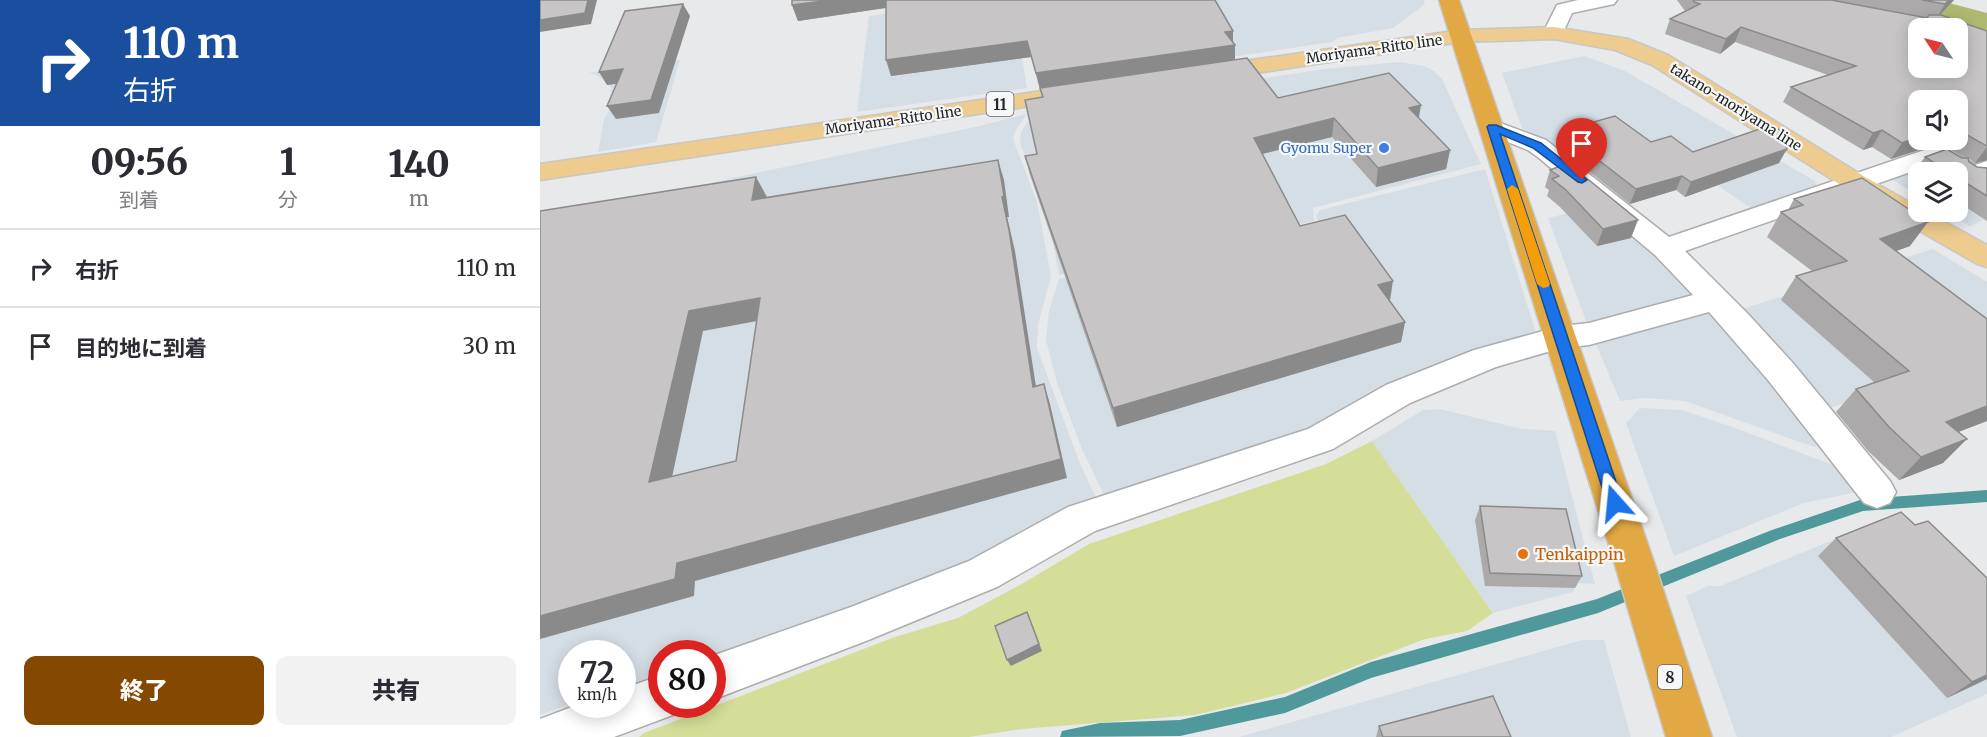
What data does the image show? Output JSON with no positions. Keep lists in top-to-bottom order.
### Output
{
  "streets": {
    "highway": ["8"],
    "main road": ["Moriyama-Ritto line", "11", "takano-moriyama line"]
  },
  "crossings": [
    ["Moriyama-Ritto line", "takano-moriyama line"],
    ["Moriyama-Ritto line", "8"],
    ["takano-moriyama line", "8"]
  ],
  "places": ["Gyomu Super", "Tenkaippin"],
  "north": "top left",
  "page": {
    "turn": ["110 m", "右折"],
    "eta": [
      "09:56",
      "到着",
      "1",
      "分",
      "140",
      "m"
    ],
    "list": [
      {
        "name": "右折",
        "value": "110 m"
      },
      {
        "name": "目的地に到着",
        "value": "30 m"
      }
    ],
    "speed": "72 km/h",
    "limit": "80",
    "buttons": ["終了", "共有"]
  }
}
